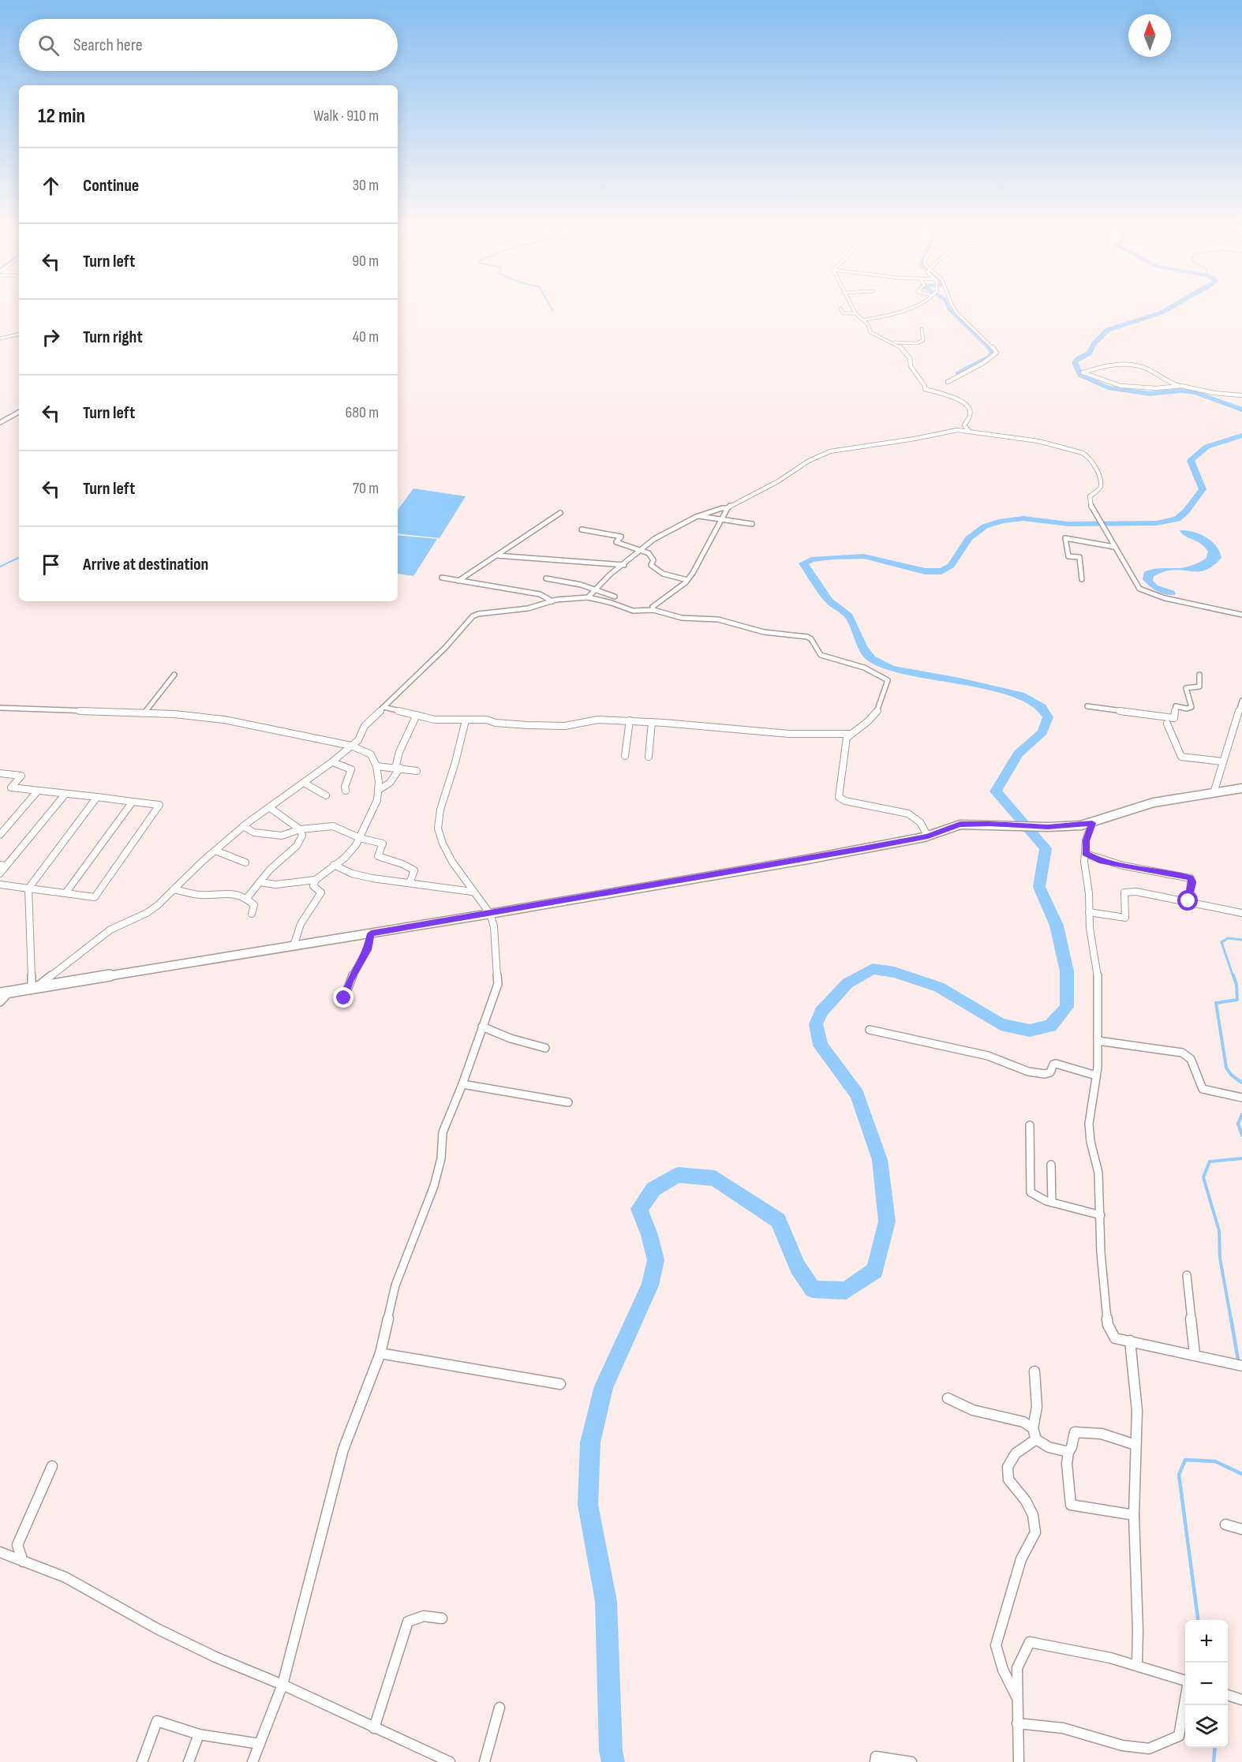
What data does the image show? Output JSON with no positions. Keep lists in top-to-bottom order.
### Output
{
  "north": "top",
  "page": {
    "search": "Search here",
    "heading": ["12 min", "Walk · 910 m"],
    "list": [
      ["Continue", "30 m"],
      ["Turn left", "90 m"],
      ["Turn right", "40 m"],
      ["Turn left", "680 m"],
      ["Turn left", "70 m"],
      "Arrive at destination"
    ],
    "map_buttons": ["+", "−"]
  }
}
